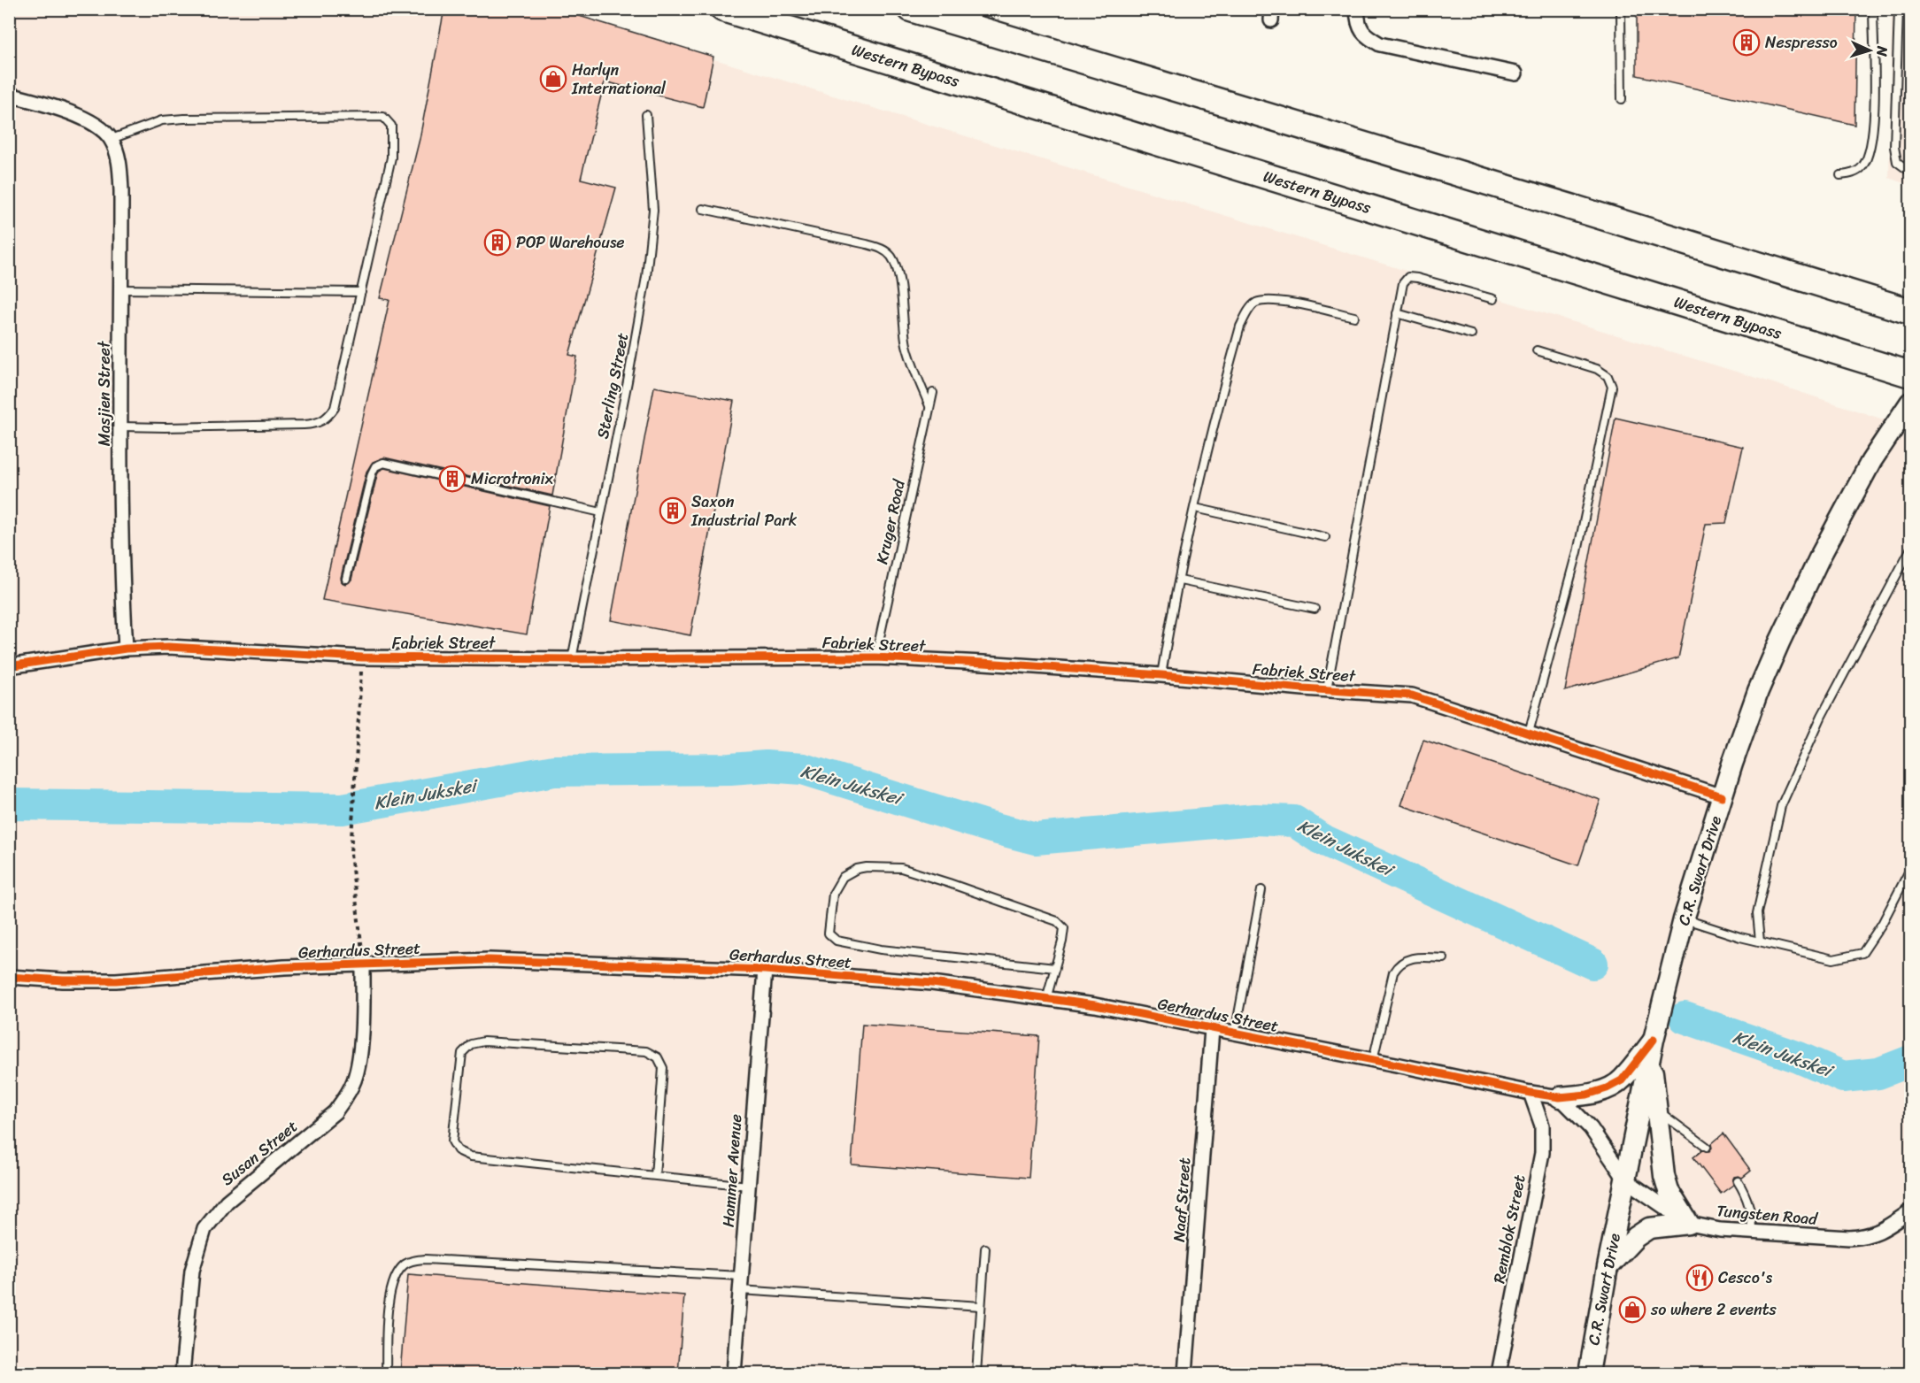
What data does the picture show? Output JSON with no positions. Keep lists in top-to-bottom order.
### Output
{
  "streets": {
    "highway": ["Western Bypass"],
    "street": [
      "Masjien Street",
      "Fabriek Street",
      "C.R. Swart Drive",
      "Gerhardus Street",
      "Susan Street",
      "Hammer Avenue",
      "Naaf Street",
      "Tungsten Road",
      "Remblok Street"
    ],
    "lane": ["Sterling Street", "Kruger Road"]
  },
  "crossings": [
    ["Sterling Street", "Fabriek Street"],
    ["Masjien Street", "Fabriek Street"],
    ["Kruger Road", "Fabriek Street"],
    ["Fabriek Street", "C.R. Swart Drive"],
    ["C.R. Swart Drive", "Tungsten Road"],
    ["Gerhardus Street", "Susan Street"],
    ["Gerhardus Street", "Hammer Avenue"],
    ["Gerhardus Street", "Naaf Street"],
    ["Gerhardus Street", "Remblok Street"]
  ],
  "water": ["Klein Jukskei"],
  "places": {
    "building": [
      "Nespresso",
      "POP Warehouse",
      "Microtronix",
      "Saxon Industrial Park"
    ],
    "shop": ["Harlyn International", "so where 2 events"],
    "restaurant": ["Cesco's"]
  },
  "north": "right"
}
